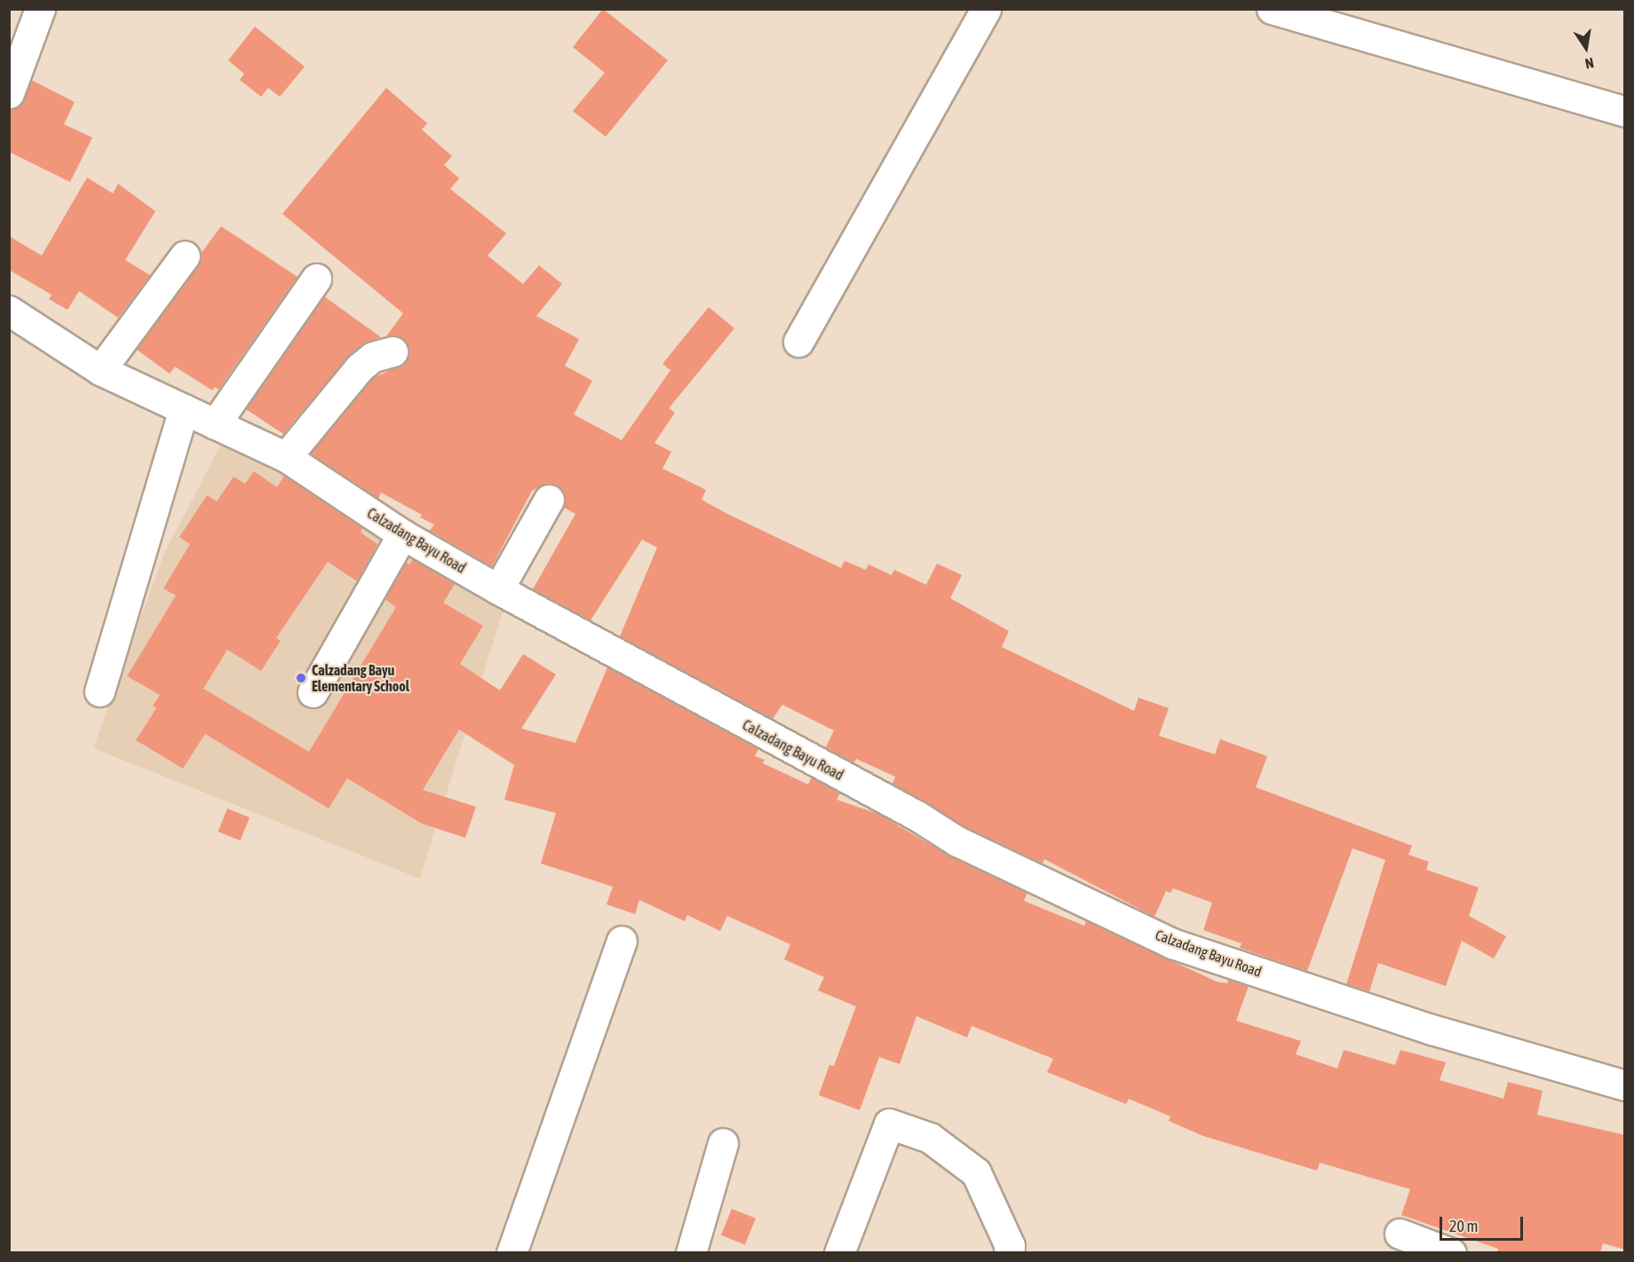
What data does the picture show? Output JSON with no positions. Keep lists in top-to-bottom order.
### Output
{
  "streets": {
    "street": ["Calzadang Bayu Road"]
  },
  "places": ["Calzadang Bayu Elementary School"],
  "scale_bar": "20 m",
  "north": "bottom"
}
